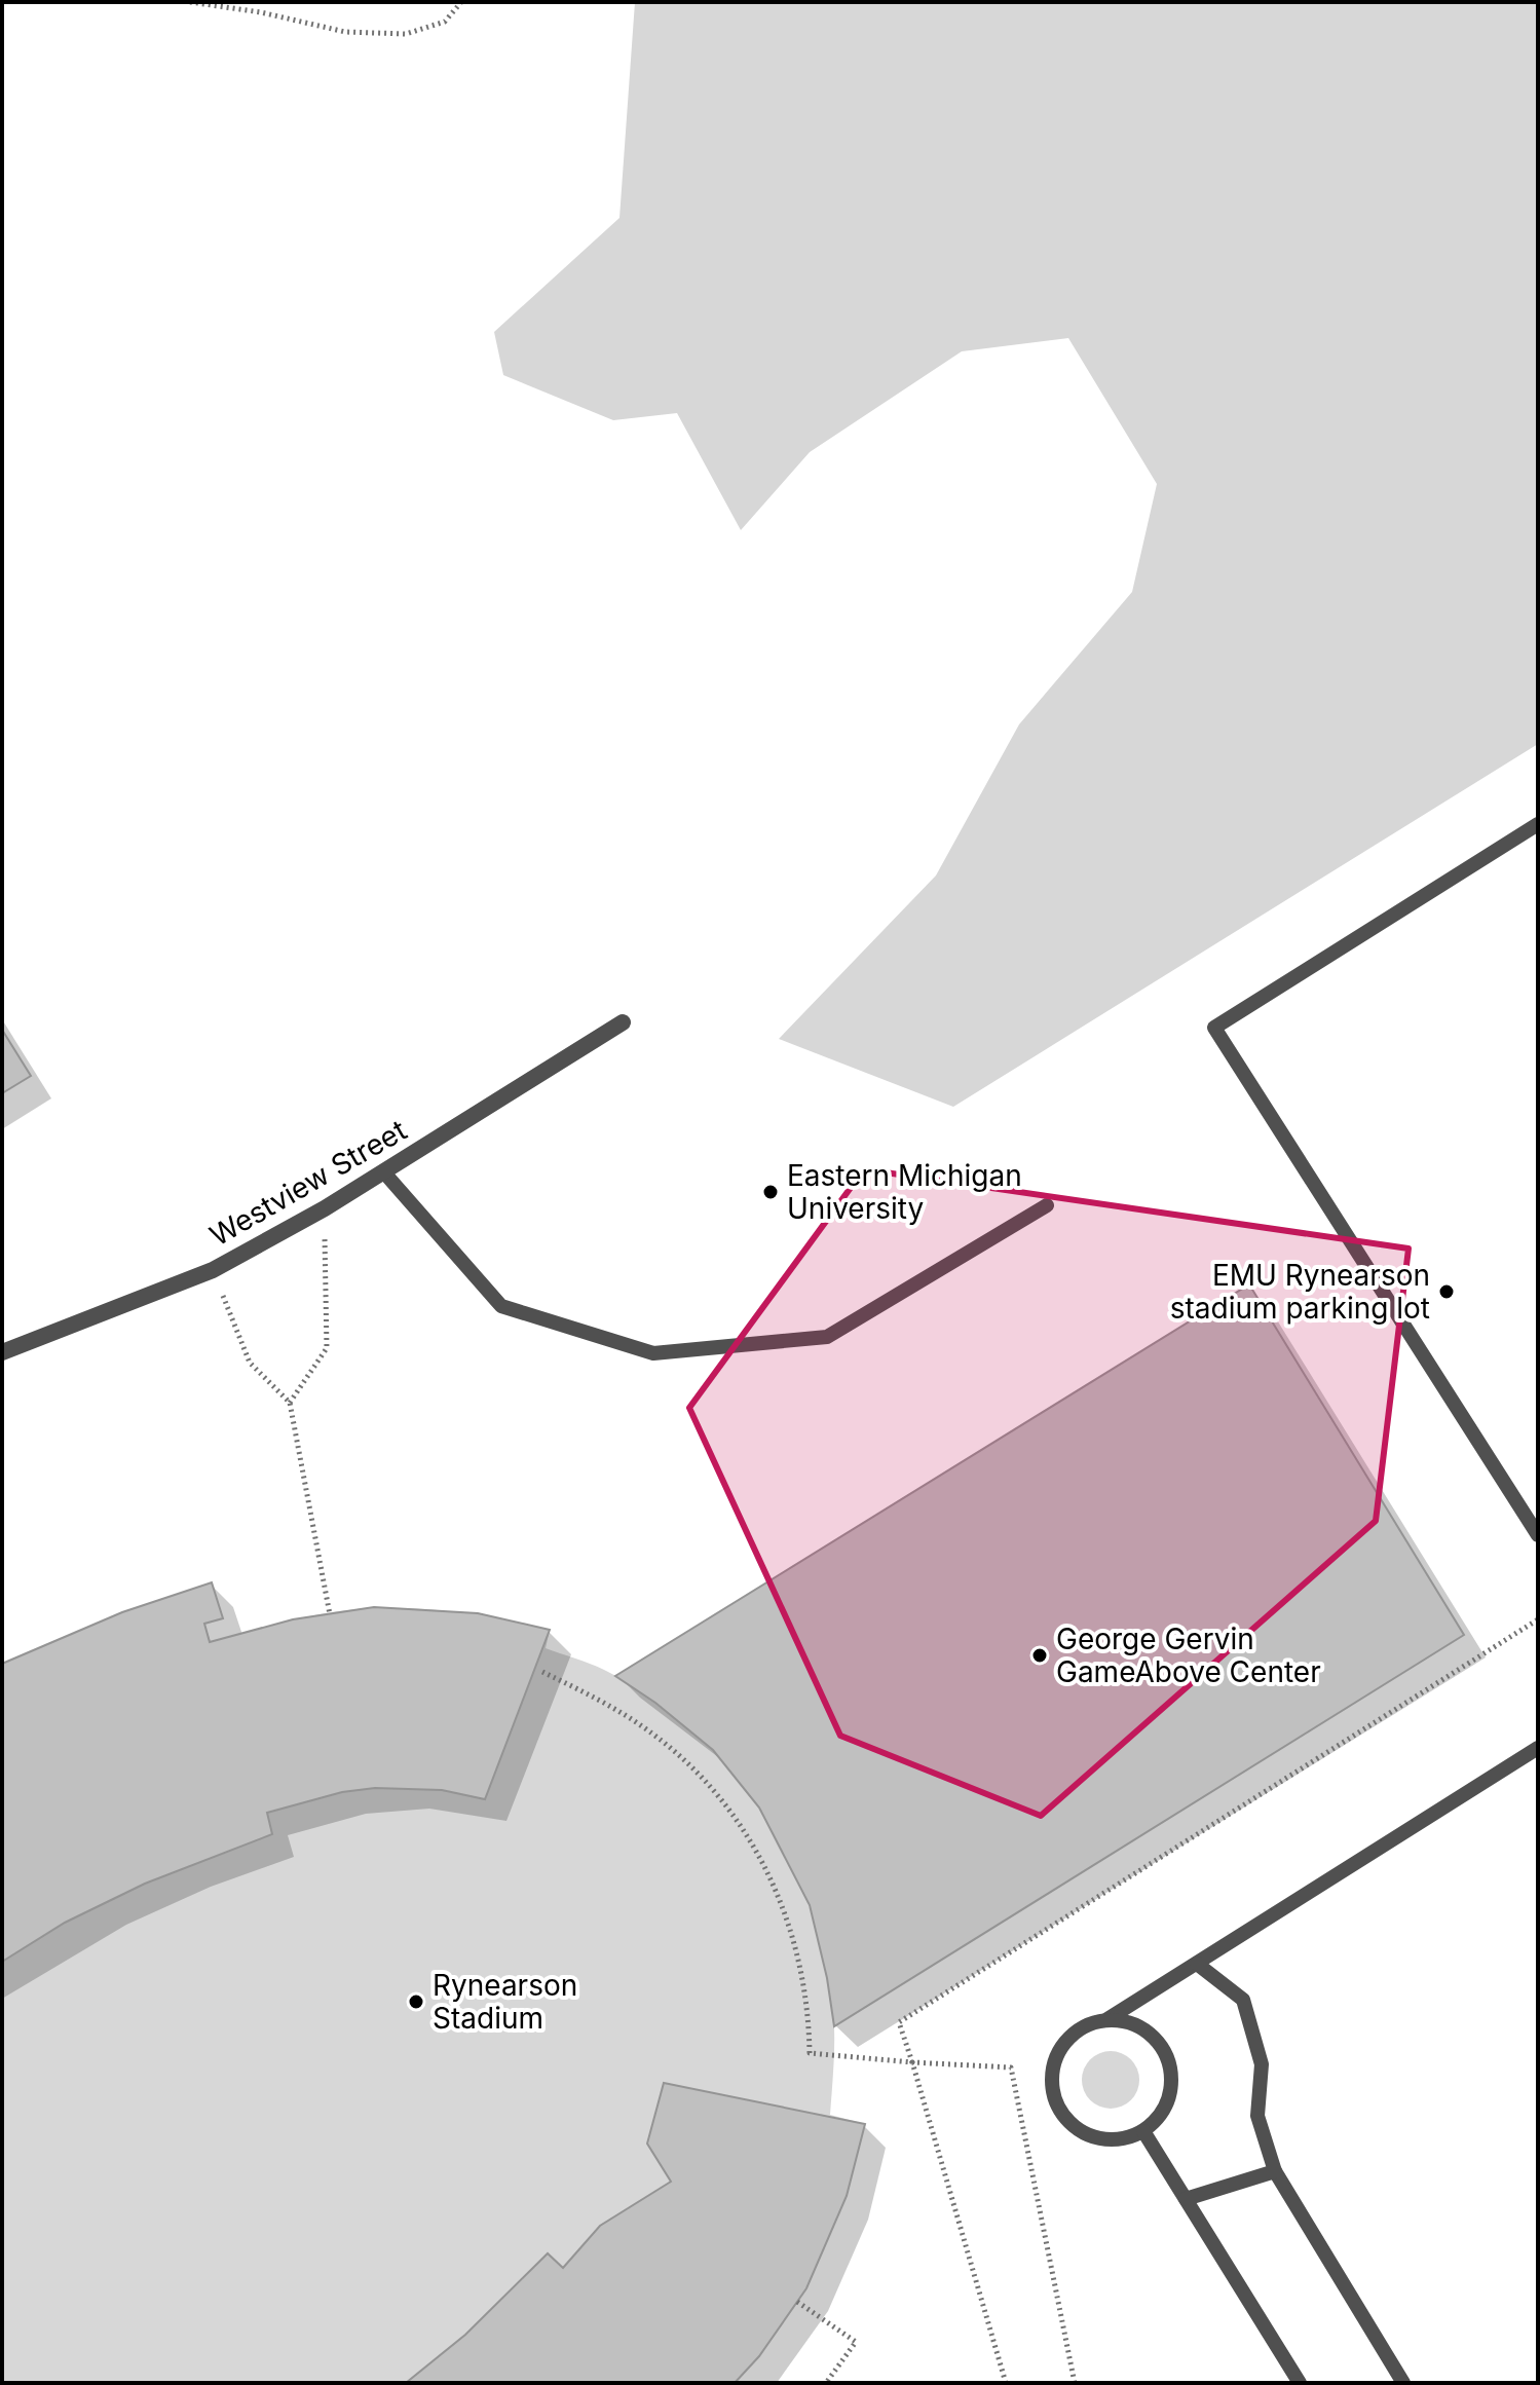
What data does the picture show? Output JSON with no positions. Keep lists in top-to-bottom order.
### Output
{
  "streets": {
    "street": ["Westview Street"]
  },
  "places": [
    "Eastern Michigan University",
    "EMU Rynearson stadium parking lot",
    "George Gervin GameAbove Center",
    "Rynearson Stadium"
  ]
}
